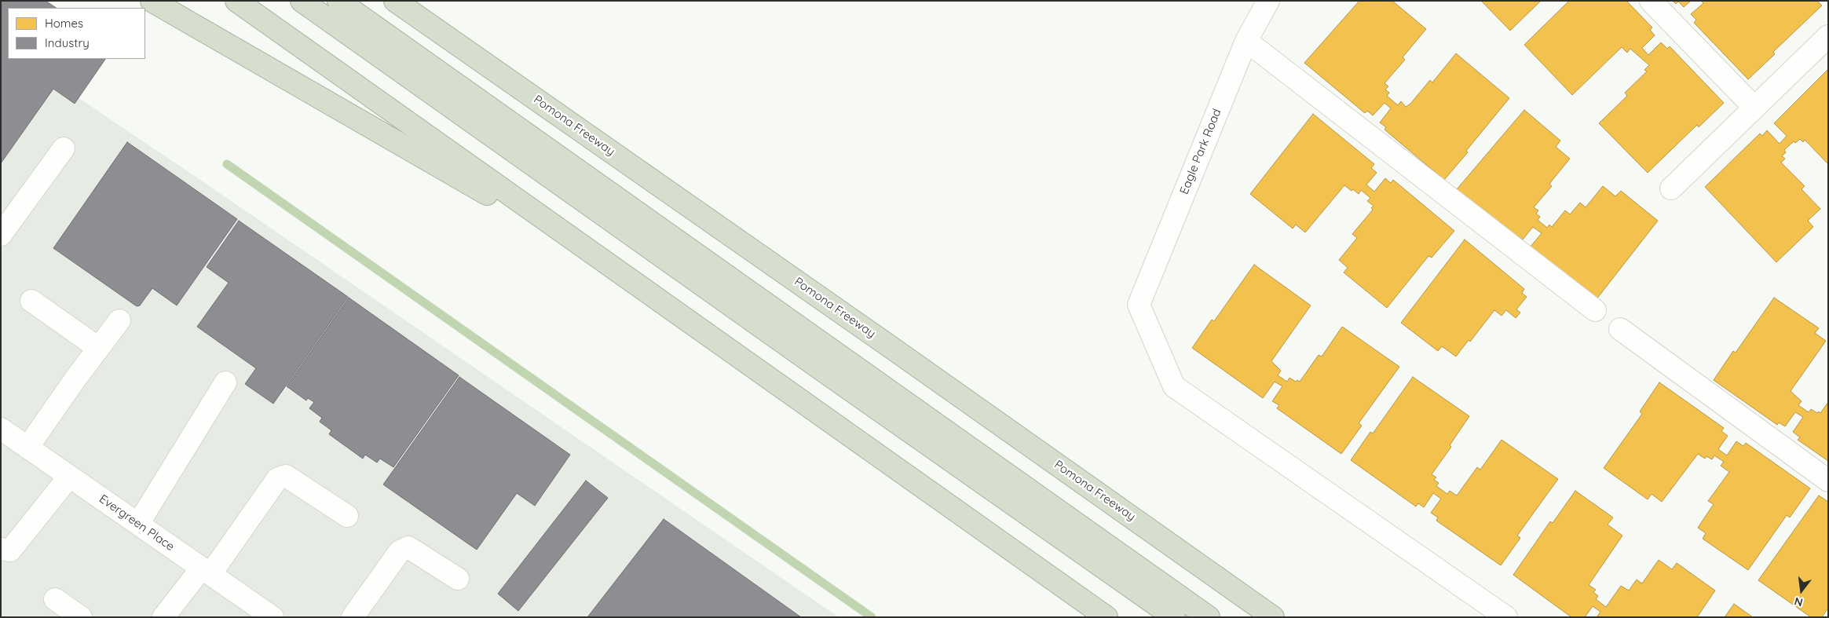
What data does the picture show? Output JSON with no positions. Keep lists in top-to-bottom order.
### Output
{
  "streets": {
    "highway": ["Pomona Freeway"],
    "street": ["Eagle Park Road", "Evergreen Place"]
  },
  "legend": ["Homes", "Industry"],
  "north": "bottom"
}
